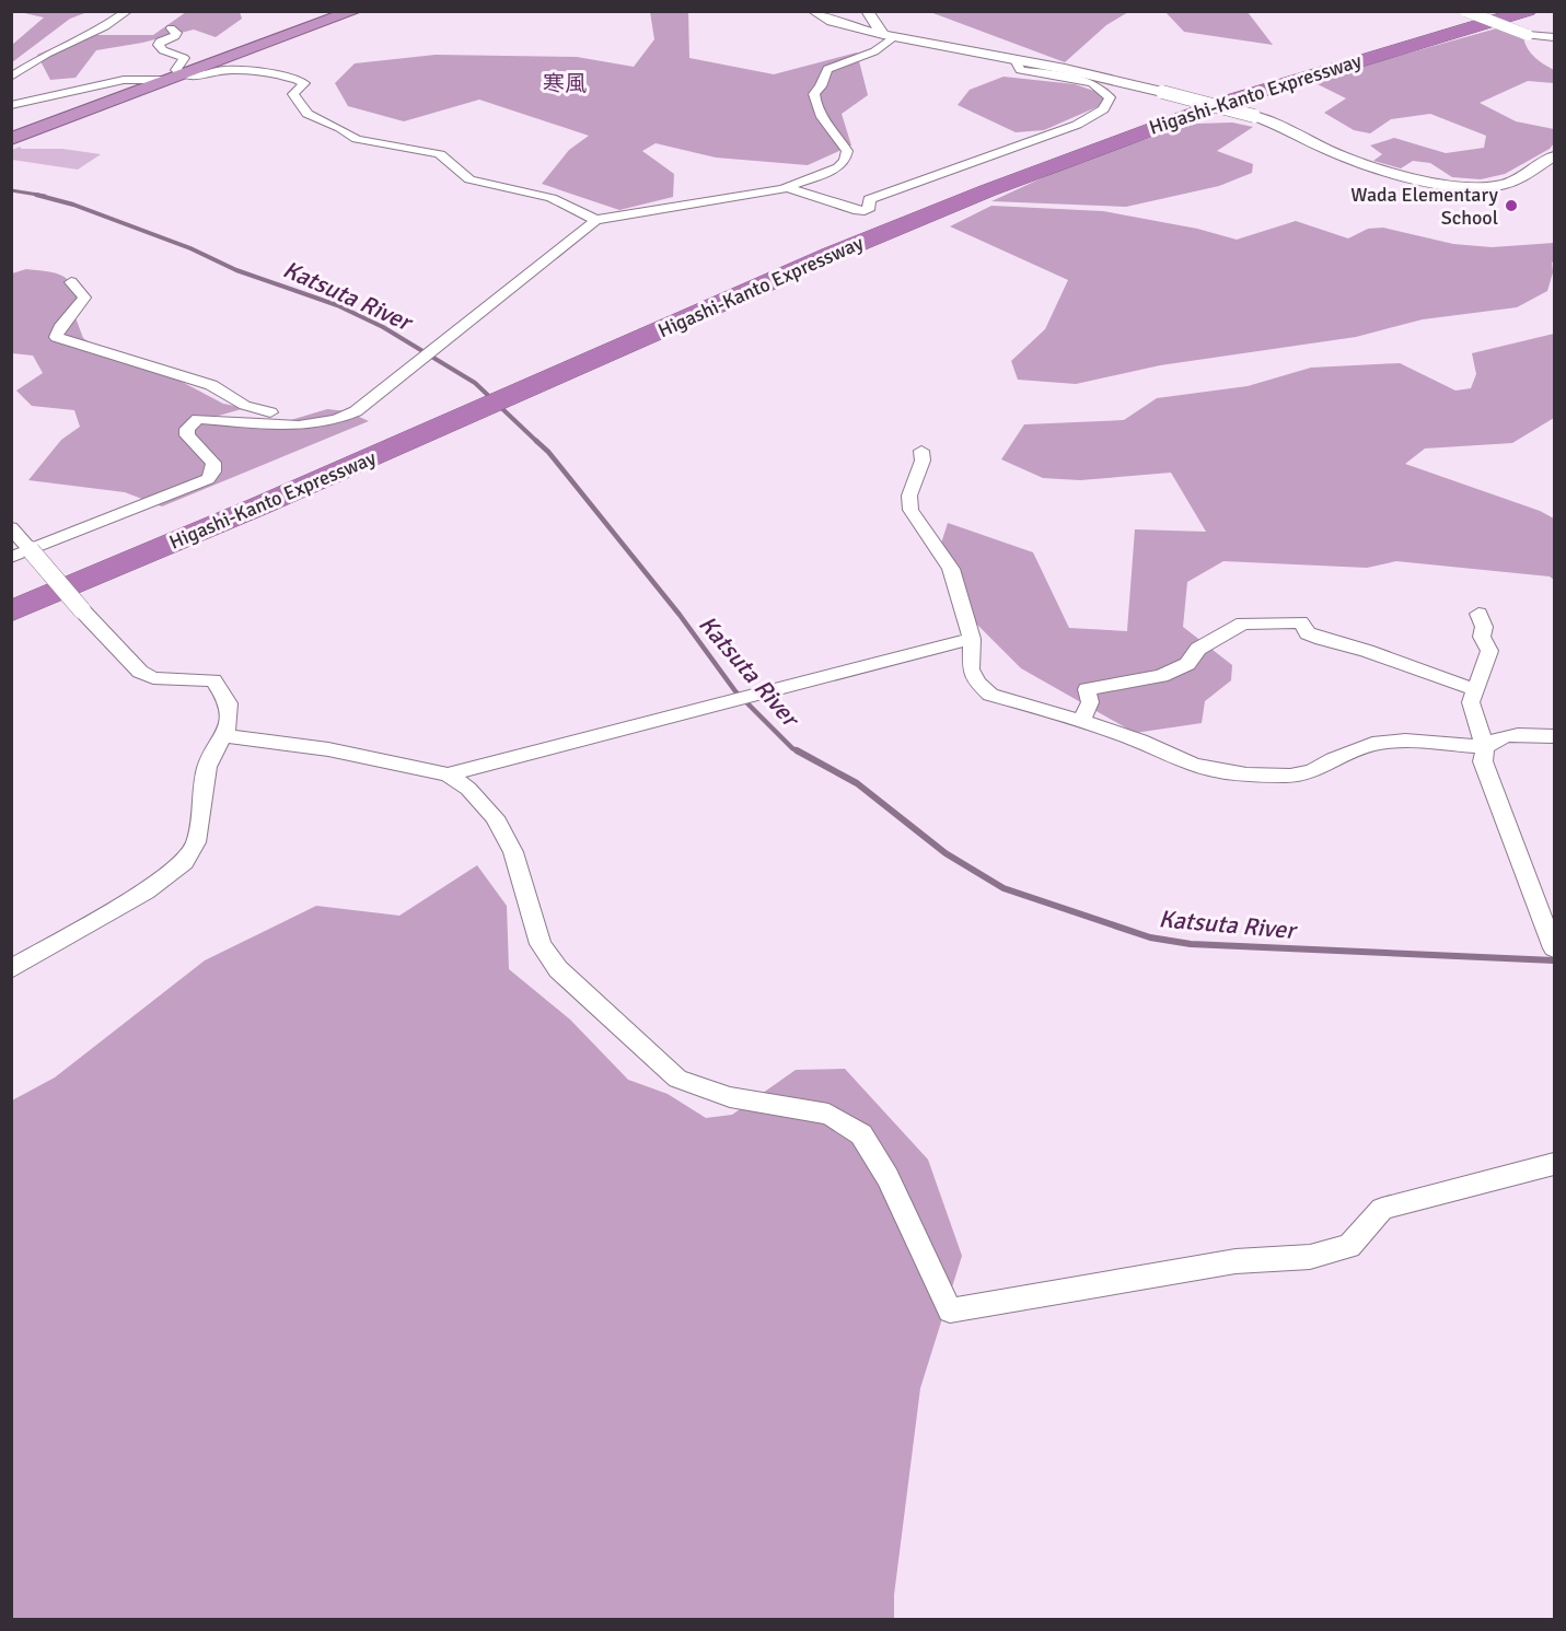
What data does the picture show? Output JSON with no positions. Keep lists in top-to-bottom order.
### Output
{
  "streets": {
    "highway": ["Higashi-Kanto Expressway"]
  },
  "districts": ["寒風"],
  "water": ["Katsuta River"],
  "places": ["Wada Elementary School"]
}
